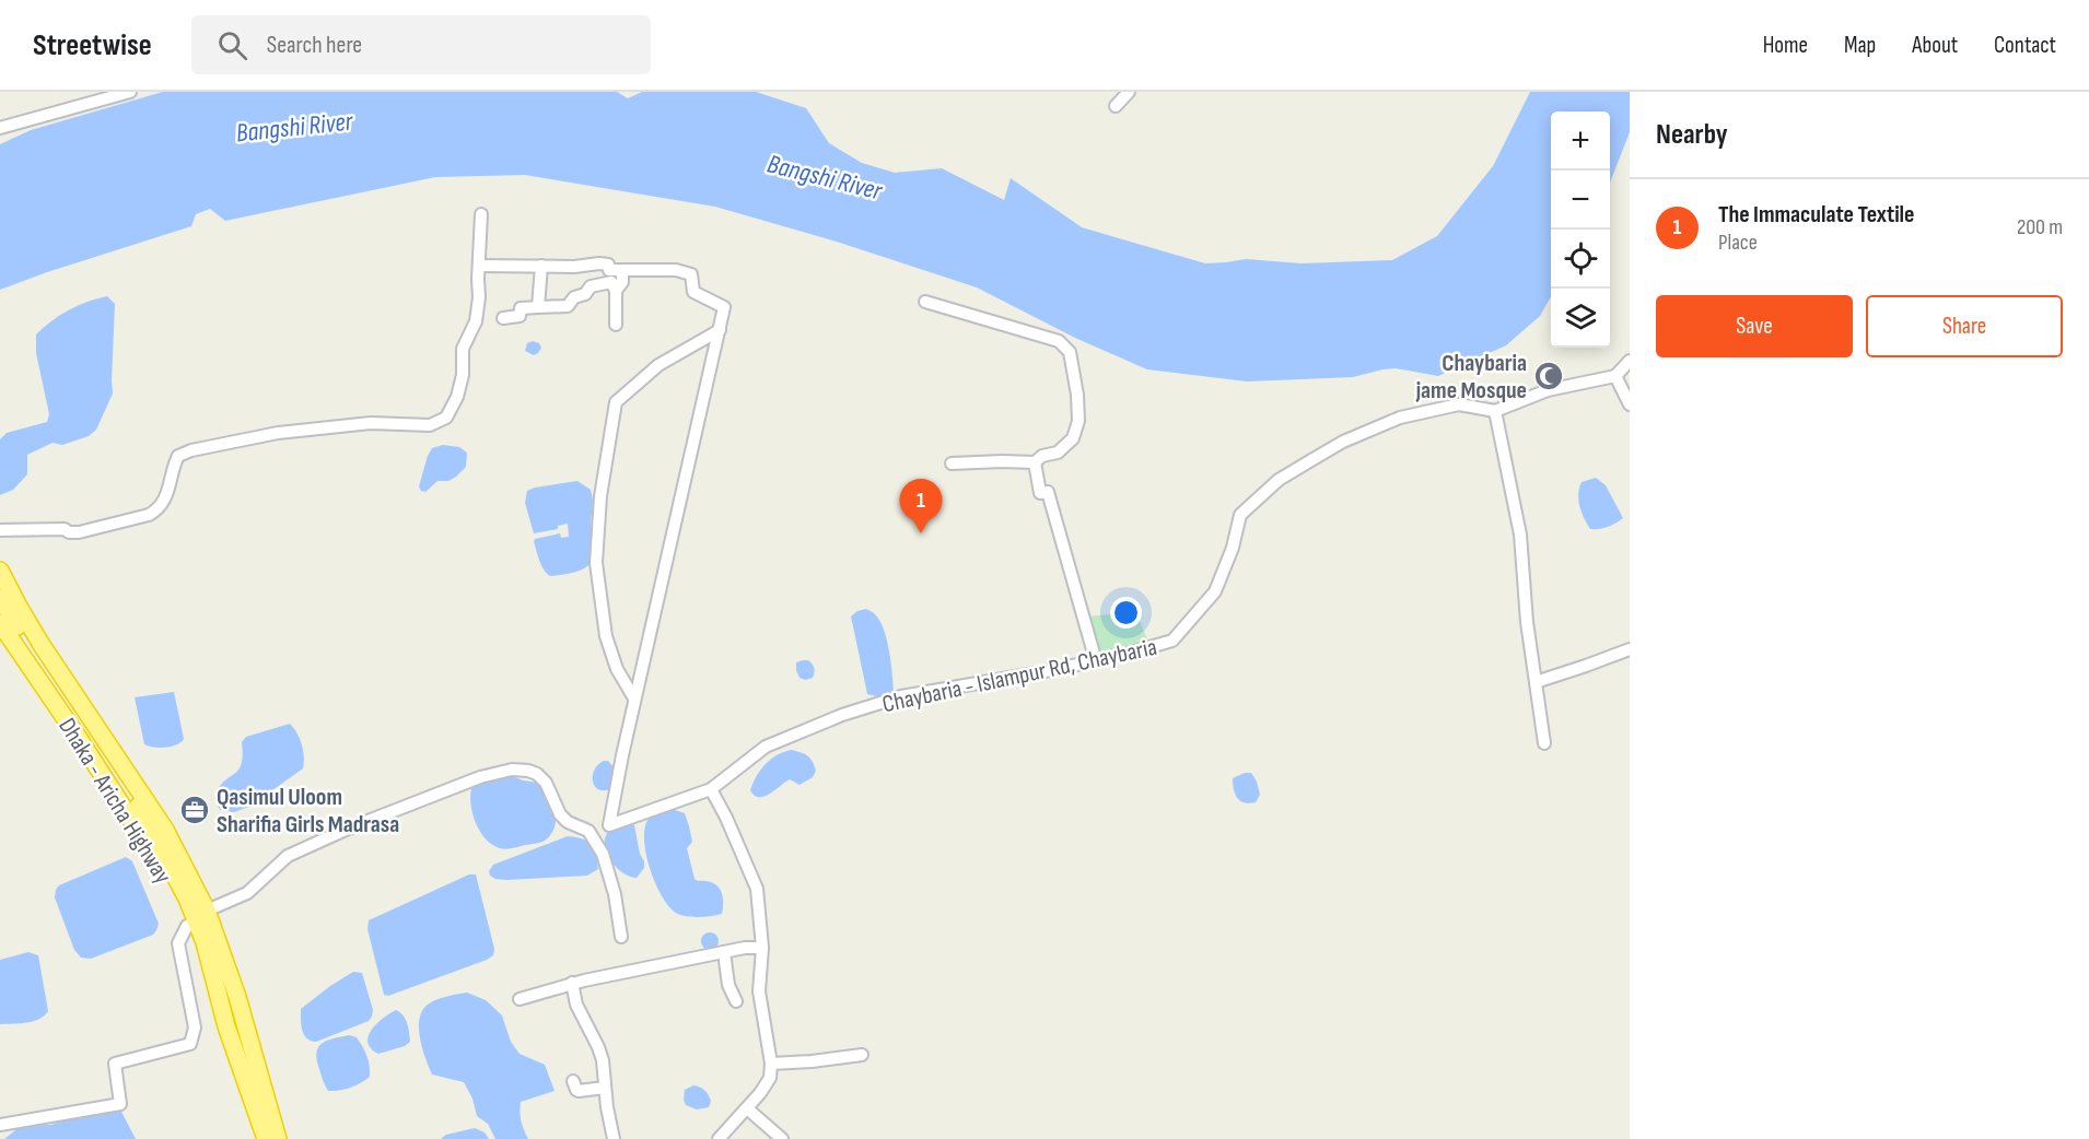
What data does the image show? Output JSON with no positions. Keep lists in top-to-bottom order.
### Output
{
  "streets": {
    "highway": ["Dhaka - Aricha Highway"],
    "street": ["Chaybaria - Islampur Rd, Chaybaria"]
  },
  "water": ["Bangshi River"],
  "places": {
    "mosque": ["Chaybaria jame Mosque"],
    "office": ["Qasimul Uloom Sharifia Girls Madrasa"]
  },
  "page": {
    "header": "Streetwise",
    "search": "Search here",
    "nav": [
      "Home",
      "Map",
      "About",
      "Contact"
    ],
    "heading": "Nearby",
    "map_buttons": ["+", "−"],
    "list": [
      {
        "mark": "1",
        "name": "The Immaculate Textile",
        "note": "Place",
        "value": "200 m"
      }
    ],
    "buttons": ["Save", "Share"],
    "pins": "1"
  }
}
